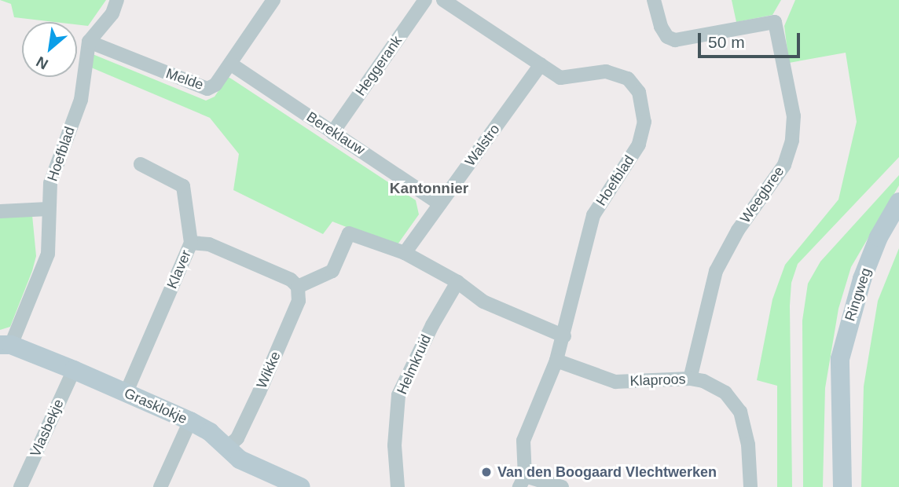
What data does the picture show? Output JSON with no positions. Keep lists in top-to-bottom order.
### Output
{
  "streets": {
    "main road": ["Ringweg", "Grasklokje"],
    "street": [
      "Heggerank",
      "Melde",
      "Bereklauw",
      "Walstro",
      "Hoefblad",
      "Weegbree",
      "Klaver",
      "Helmkruid",
      "Wikke",
      "Klaproos",
      "Vlasbekje"
    ]
  },
  "crossings": [
    ["Heggerank", "Bereklauw"],
    ["Melde", "Bereklauw"],
    ["Melde", "Hoefblad"],
    ["Bereklauw", "Walstro"],
    ["Walstro", "Hoefblad"],
    ["Hoefblad", "Klaproos"],
    ["Hoefblad", "Grasklokje"],
    ["Weegbree", "Klaproos"],
    ["Klaver", "Grasklokje"],
    ["Wikke", "Grasklokje"],
    ["Grasklokje", "Vlasbekje"]
  ],
  "districts": ["Kantonnier"],
  "places": ["Van den Boogaard Vlechtwerken"],
  "scale_bar": "50 m",
  "north": "bottom left"
}
